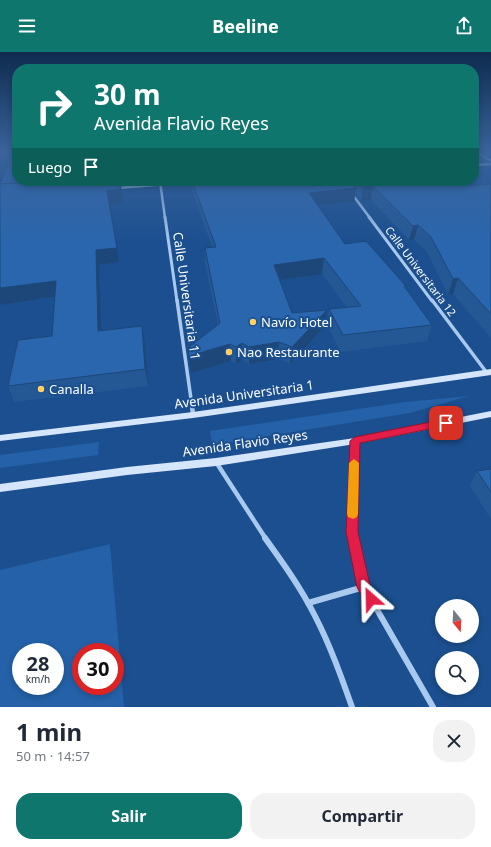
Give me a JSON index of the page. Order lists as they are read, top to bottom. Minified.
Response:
{"streets":{"main road":["Avenida Universitaria 1","Avenida Flavio Reyes"],"street":["Calle Universitaria 12","Calle Universitaria 11"]},"crossings":[["Calle Universitaria 12","Avenida Universitaria 1"],["Calle Universitaria 11","Avenida Universitaria 1"]],"places":["Navío Hotel","Nao Restaurante","Canalla"],"north":"bottom","page":{"header":"Beeline","turn":["30 m","Avenida Flavio Reyes"],"then":"Luego","speed":"28 km/h","limit":"30","heading":["1 min","50 m · 14:57"],"buttons":["Salir","Compartir"]}}
